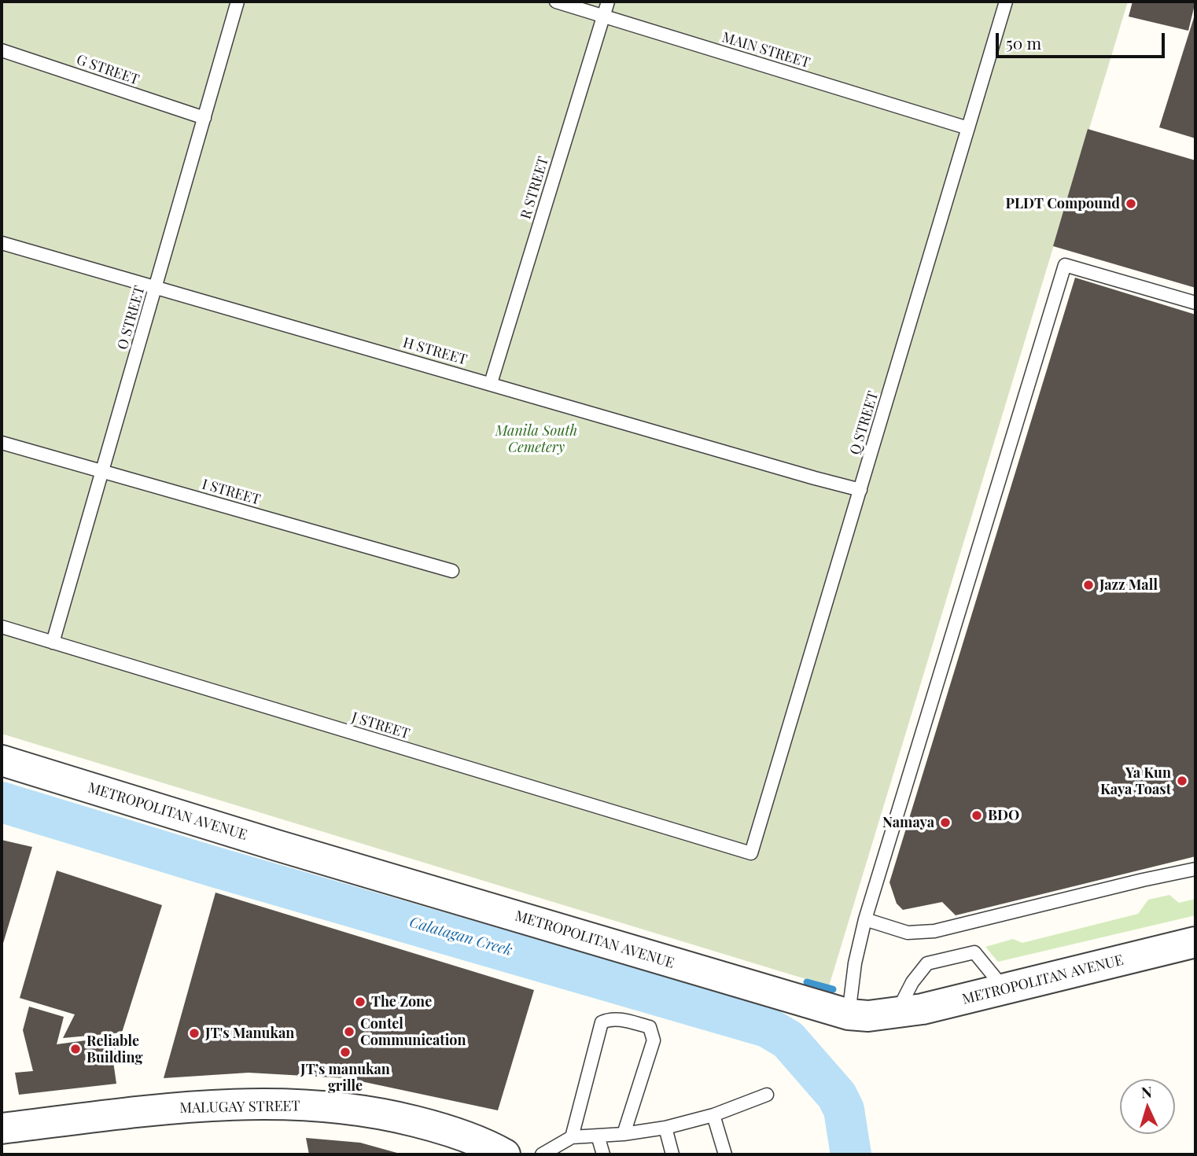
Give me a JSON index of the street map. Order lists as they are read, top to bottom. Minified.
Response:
{"streets":{"street":["METROPOLITAN AVENUE","MALUGAY STREET"],"lane":["MAIN STREET","G STREET","R STREET","O STREET","H STREET","Q STREET","I STREET","J STREET"]},"crossings":[["MAIN STREET","R STREET"],["MAIN STREET","Q STREET"],["G STREET","O STREET"],["R STREET","H STREET"],["O STREET","H STREET"],["O STREET","I STREET"],["O STREET","J STREET"],["H STREET","Q STREET"],["Q STREET","J STREET"]],"water":["Calatagan Creek"],"parks":["Manila South Cemetery"],"places":["PLDT Compound","Jazz Mall","Ya Kun Kaya Toast","BDO","Namaya","The Zone","Contel Communication","JT's Manukan","Reliable Building","JT’s manukan grille"],"scale_bar":"50 m","north":"top"}
